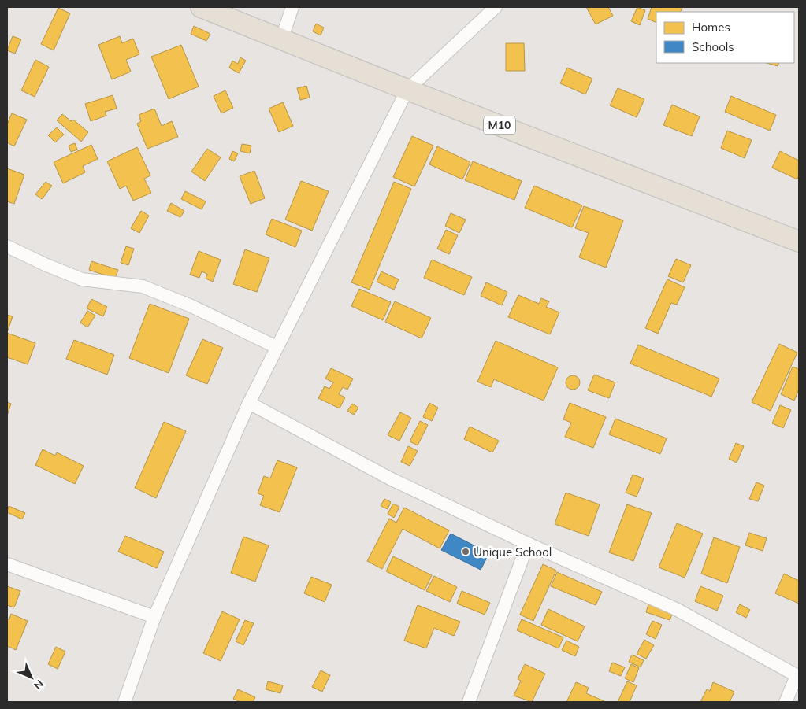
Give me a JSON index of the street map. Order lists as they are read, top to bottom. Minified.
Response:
{"streets":{"main road":["M10"]},"places":["Unique School"],"legend":["Homes","Schools"],"north":"bottom right"}
